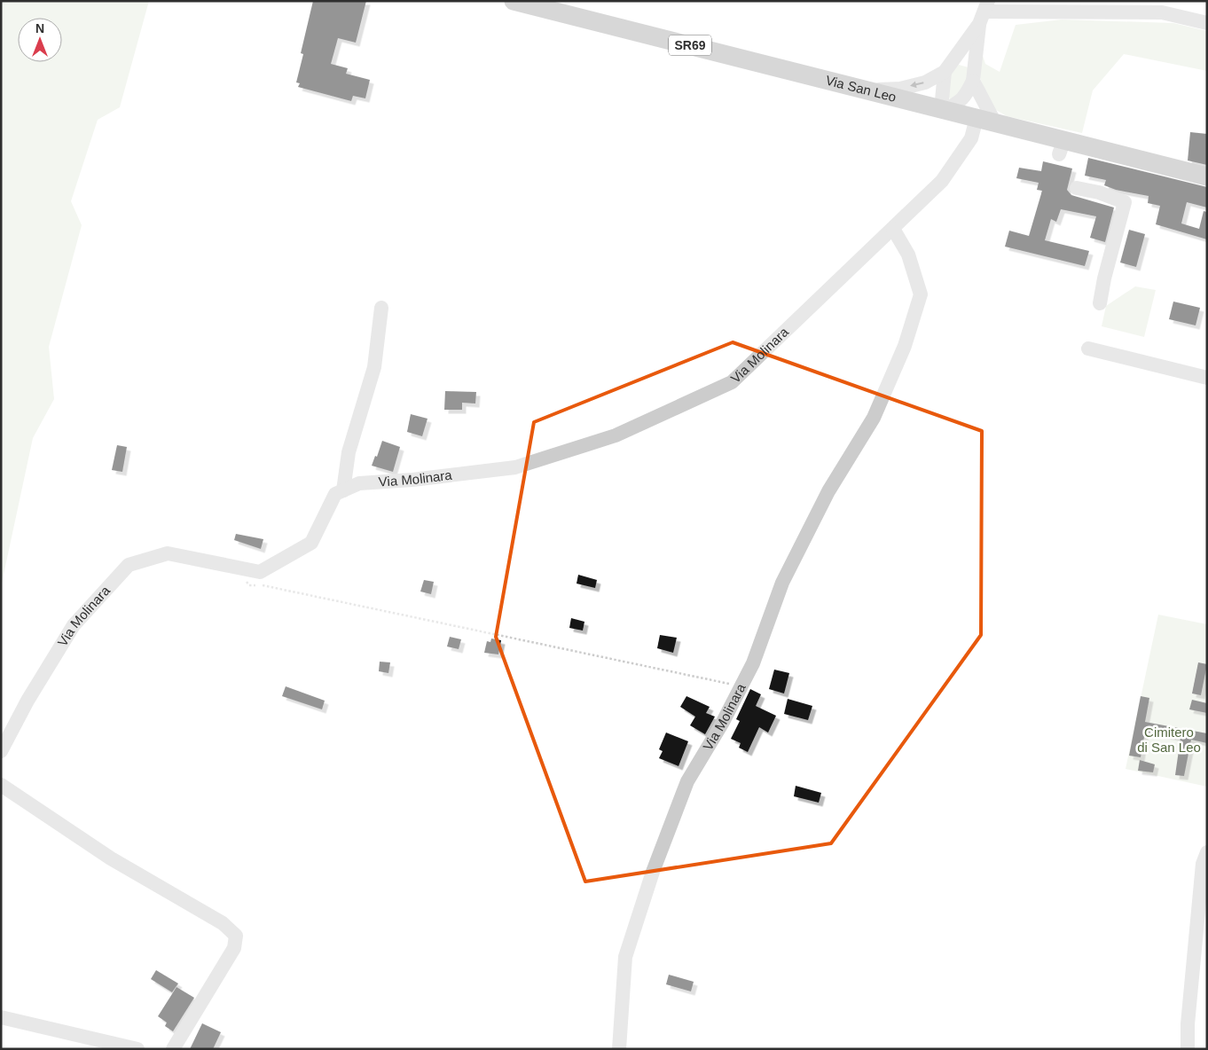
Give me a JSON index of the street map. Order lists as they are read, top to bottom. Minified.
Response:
{"streets":{"main road":["SR69","Via San Leo"],"street":["Via Molinara"]},"crossings":[["Via San Leo","Via Molinara"]],"parks":["Cimitero di San Leo"],"north":"top"}
